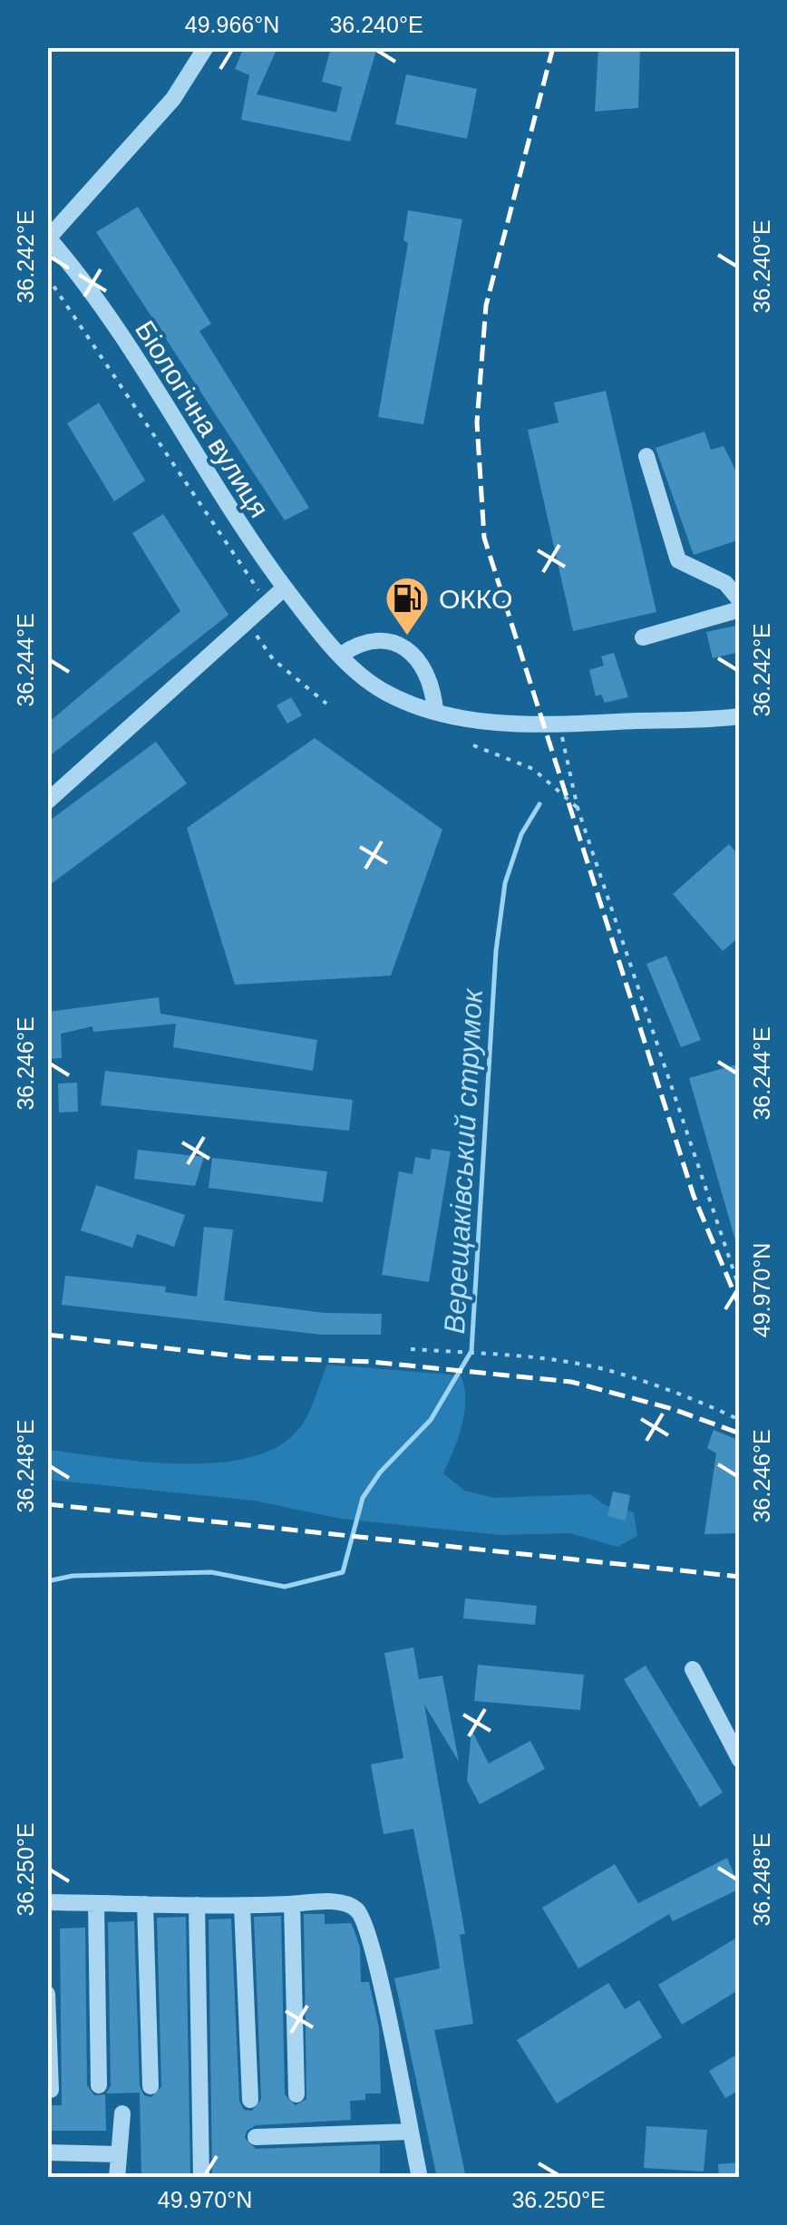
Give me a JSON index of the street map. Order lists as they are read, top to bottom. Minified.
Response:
{"streets":{"street":["Біологічна вулиця"]},"water":["Верещаківський струмок"],"places":{"fuel station":["ОККО"]},"coordinates":["49.966°N","36.240°E","36.242°E","36.244°E","36.246°E","49.970°N","36.248°E","36.250°E"]}
